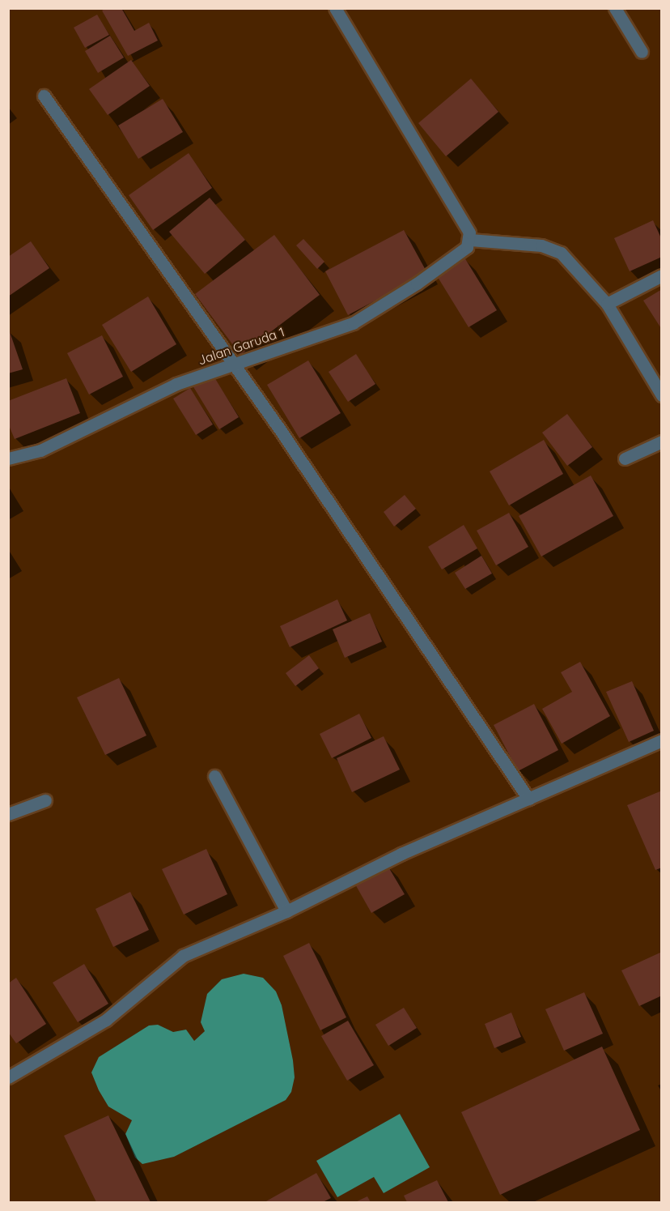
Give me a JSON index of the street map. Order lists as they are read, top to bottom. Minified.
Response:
{"streets":{"street":["Jalan Garuda 1"]}}
